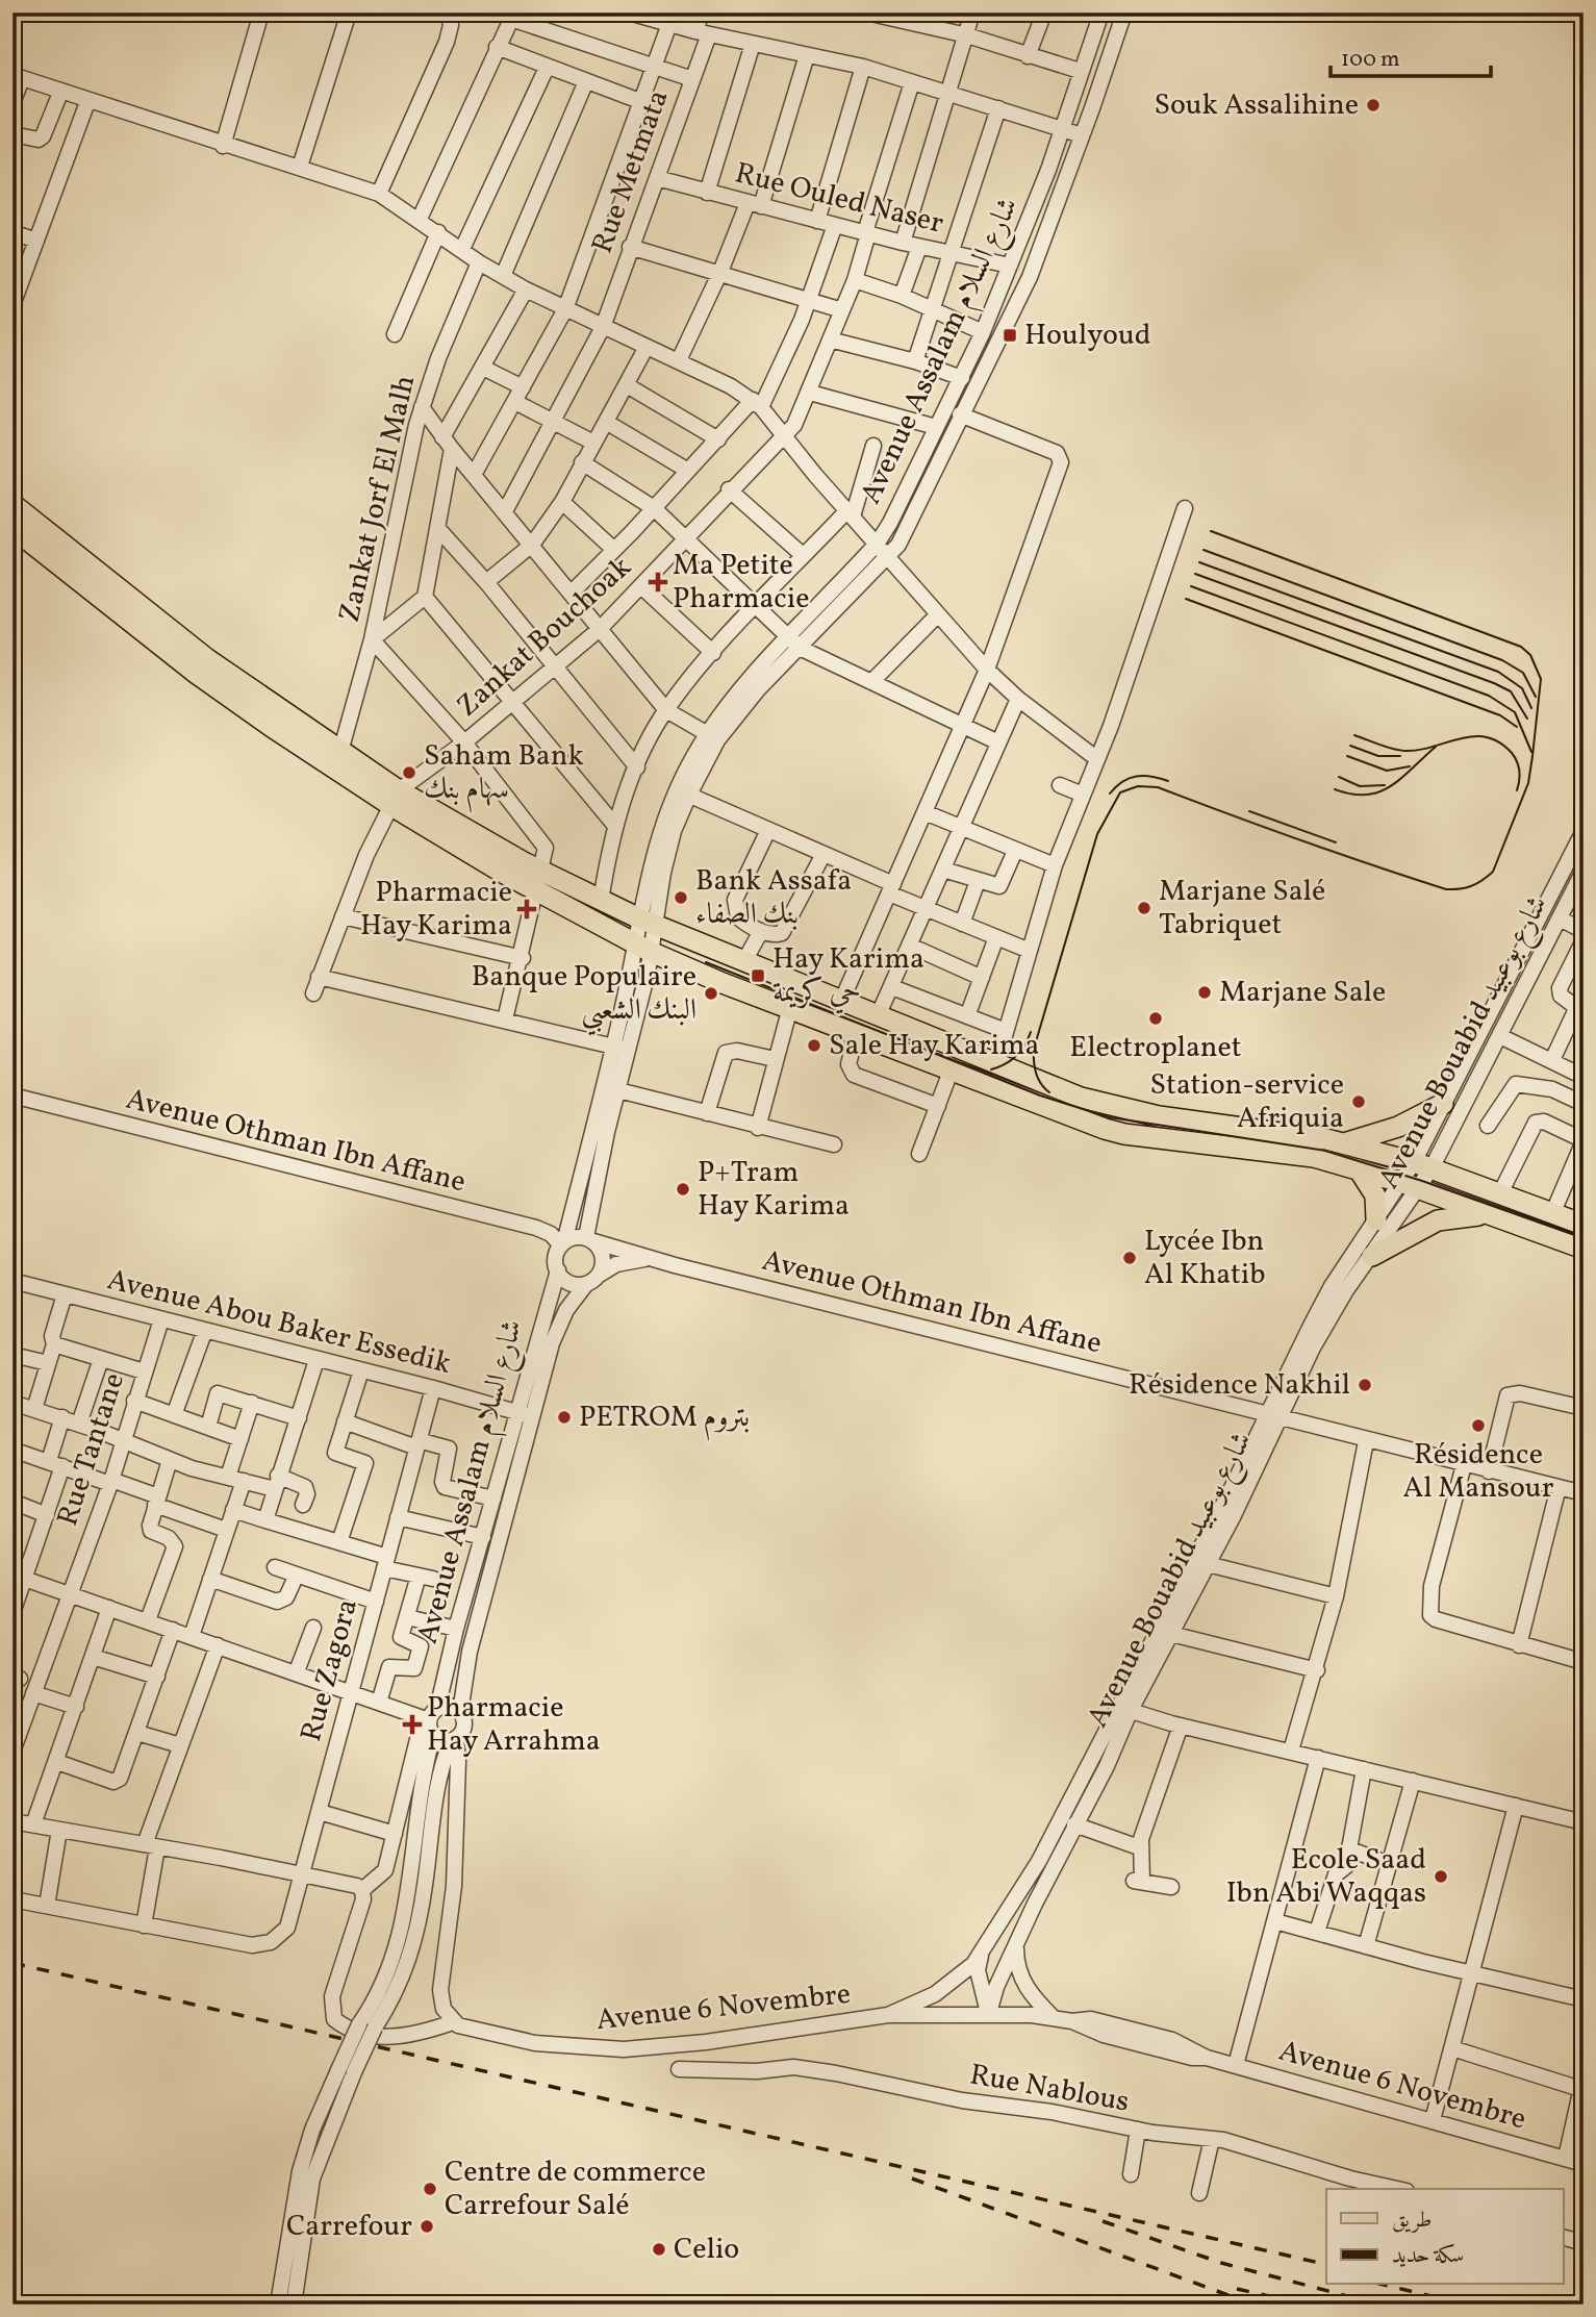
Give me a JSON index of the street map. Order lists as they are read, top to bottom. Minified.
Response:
{"streets":{"street":["Rue Metmata","Rue Ouled Naser","Avenue Assalam شارع السلام","Zankat Jorf El Malh","Zankat Bouchoak","Avenue Bouabid شارع بوعبيد","Avenue Othman Ibn Affane","Avenue Abou Baker Essedik","Rue Tantane","Rue Zagora","Avenue 6 Novembre","Rue Nablous"]},"crossings":[["Rue Metmata","Rue Ouled Naser"],["Rue Ouled Naser","Avenue Assalam شارع السلام"],["Rue Ouled Naser","Zankat Bouchoak"],["Avenue Assalam شارع السلام","Avenue Othman Ibn Affane"],["Avenue Assalam شارع السلام","Avenue Abou Baker Essedik"],["Avenue Bouabid شارع بوعبيد","Avenue Othman Ibn Affane"],["Avenue Bouabid شارع بوعبيد","Avenue 6 Novembre"],["Avenue Abou Baker Essedik","Rue Tantane"],["Avenue Abou Baker Essedik","Rue Zagora"]],"places":{"other":["Souk Assalihine","Saham Bank سهام بنك","Bank Assafa بنك الصفاء","Marjane Salé Tabriquet","Marjane Sale","Banque Populaire البنك الشعبي","Electroplanet","Sale Hay Karima","Station-service Afriquia","P+Tram Hay Karima","Lycée Ibn Al Khatib","Résidence Nakhil","PETROM بتروم","Résidence Al Mansour","Ecole Saad Ibn Abi Waqqas","Centre de commerce Carrefour Salé","Carrefour","Celio"],"transit":["Houlyoud","Hay Karima حي كريمة"],"health":["Ma Petite Pharmacie","Pharmacie Hay Karima","Pharmacie Hay Arrahma"]},"legend":["طريق","سكة حديد"],"scale_bar":"100 m"}
